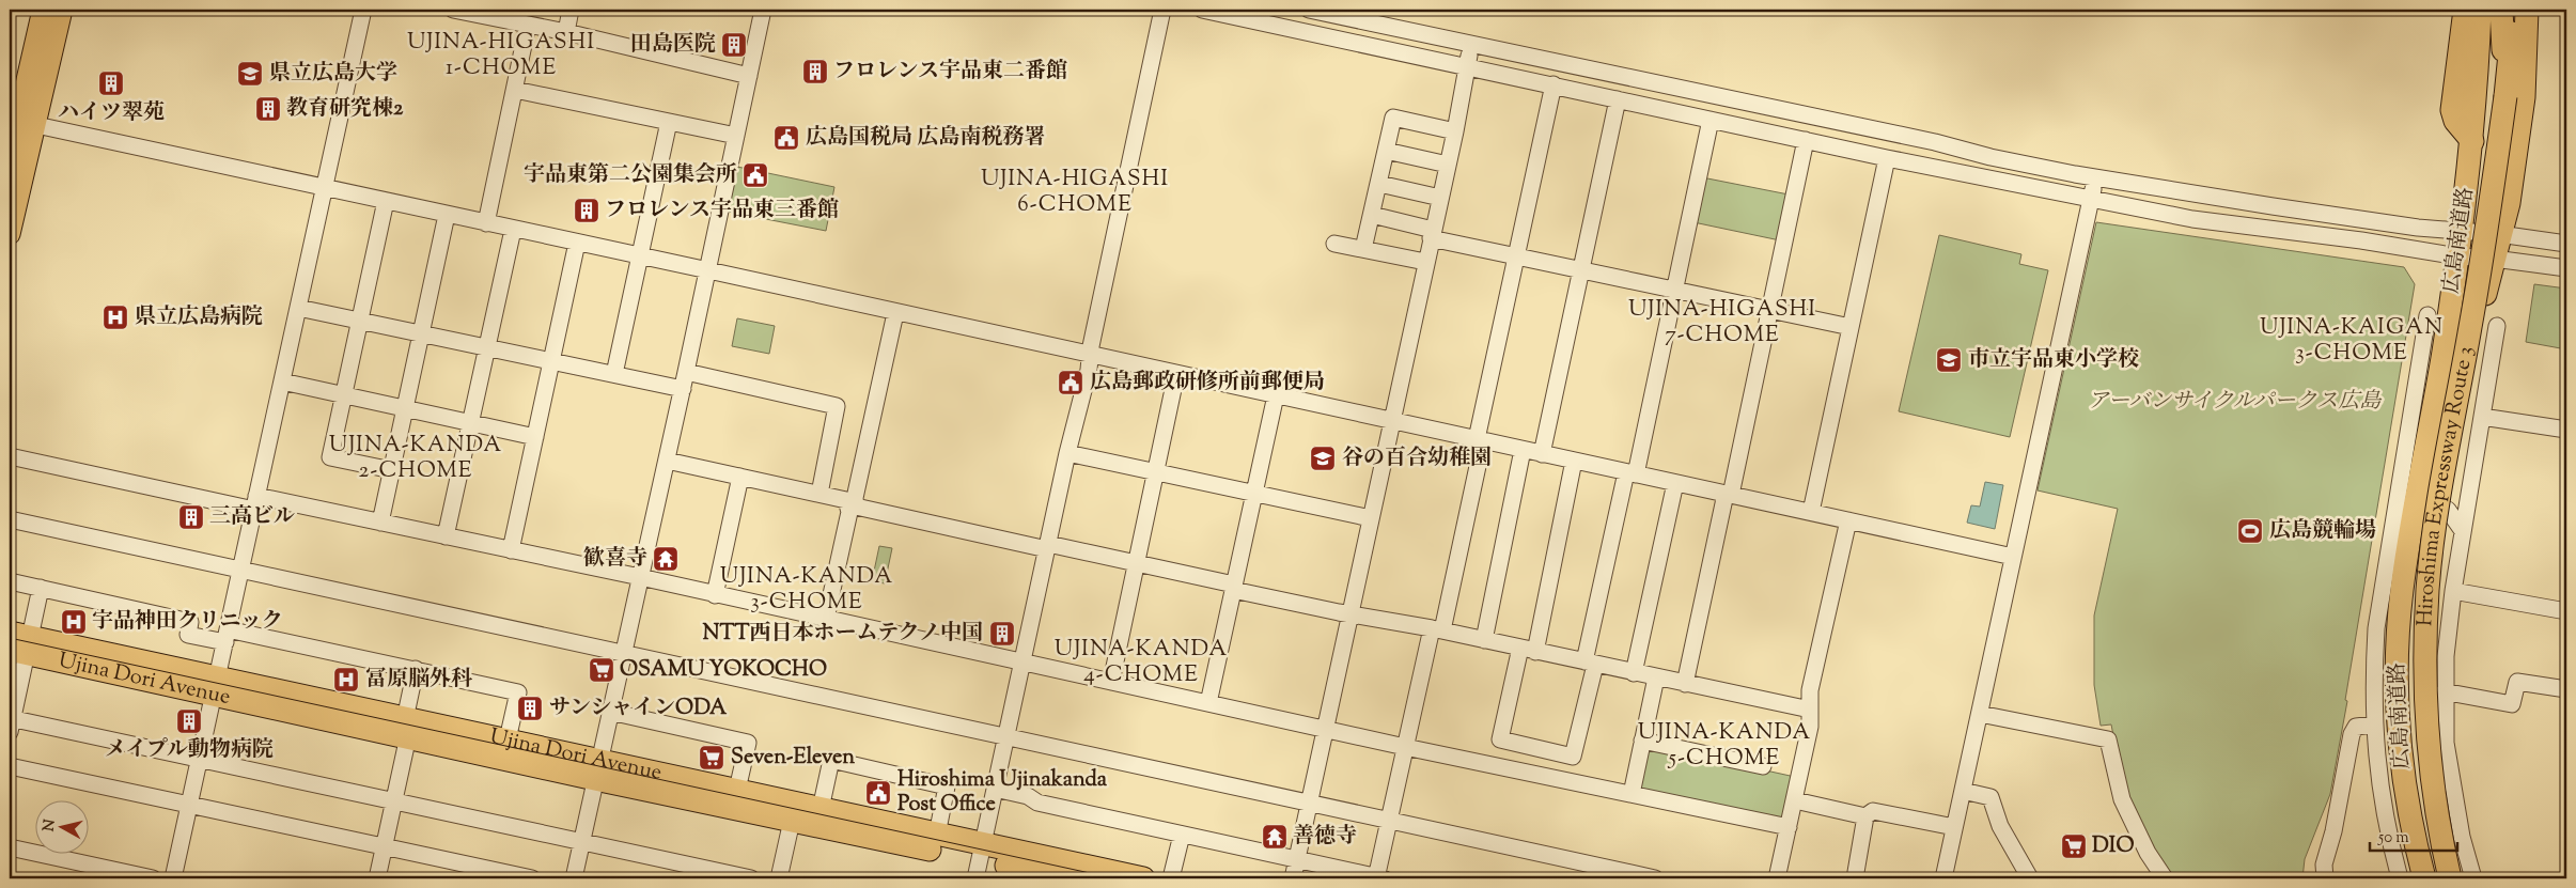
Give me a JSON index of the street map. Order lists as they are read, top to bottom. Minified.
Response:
{"streets":{"highway":["広島南道路","Hiroshima Expressway Route 3","Ujina Dori Avenue"]},"districts":["UJINA-HIGASHI 1-CHOME","UJINA-HIGASHI 6-CHOME","UJINA-HIGASHI 7-CHOME","UJINA-KAIGAN 3-CHOME","UJINA-KANDA 2-CHOME","UJINA-KANDA 3-CHOME","UJINA-KANDA 4-CHOME","UJINA-KANDA 5-CHOME"],"parks":["アーバンサイクルパークス広島"],"places":{"building":["田島医院","フロレンス宇品東二番館","ハイツ翠苑","教育研究棟2","フロレンス宇品東三番館","三高ビル","NTT西日本ホームテクノ中国","サンシャインODA","メイプル動物病院"],"school or university":["県立広島大学","市立宇品東小学校","谷の百合幼稚園"],"public building":["広島国税局 広島南税務署","宇品東第二公園集会所","広島郵政研修所前郵便局","Hiroshima Ujinakanda Post Office"],"hospital":["県立広島病院","宇品神田クリニック","冨原脳外科"],"sports":["広島競輪場"],"temple":["歓喜寺","善徳寺"],"supermarket":["OSAMU YOKOCHO","Seven-Eleven","DIO"]},"scale_bar":"50 m","north":"left"}
